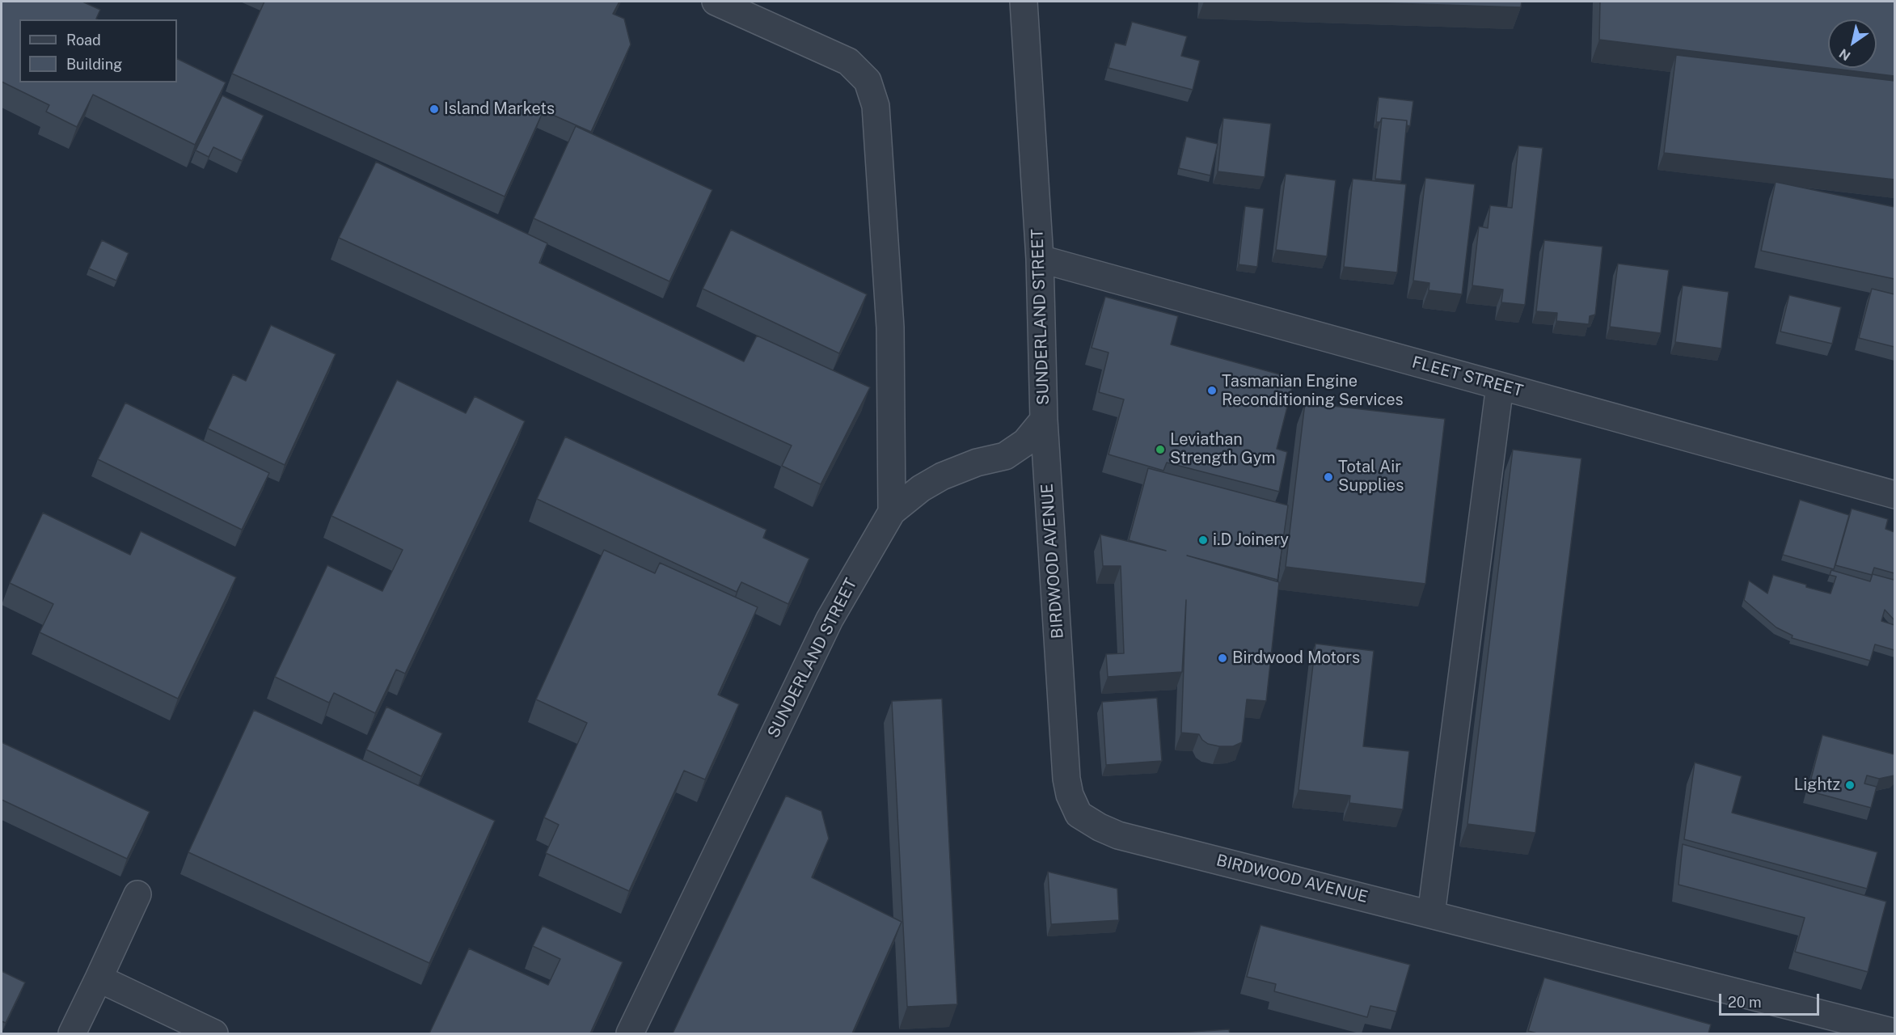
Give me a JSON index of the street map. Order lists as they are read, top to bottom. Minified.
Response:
{"streets":{"street":["SUNDERLAND STREET","FLEET STREET","BIRDWOOD AVENUE"]},"crossings":[["SUNDERLAND STREET","FLEET STREET"],["SUNDERLAND STREET","BIRDWOOD AVENUE"]],"places":["Island Markets","Tasmanian Engine Reconditioning Services","Leviathan Strength Gym","Total Air Supplies","i.D Joinery","Birdwood Motors","Lightz"],"legend":["Road","Building"],"scale_bar":"20 m","north":"bottom left"}
